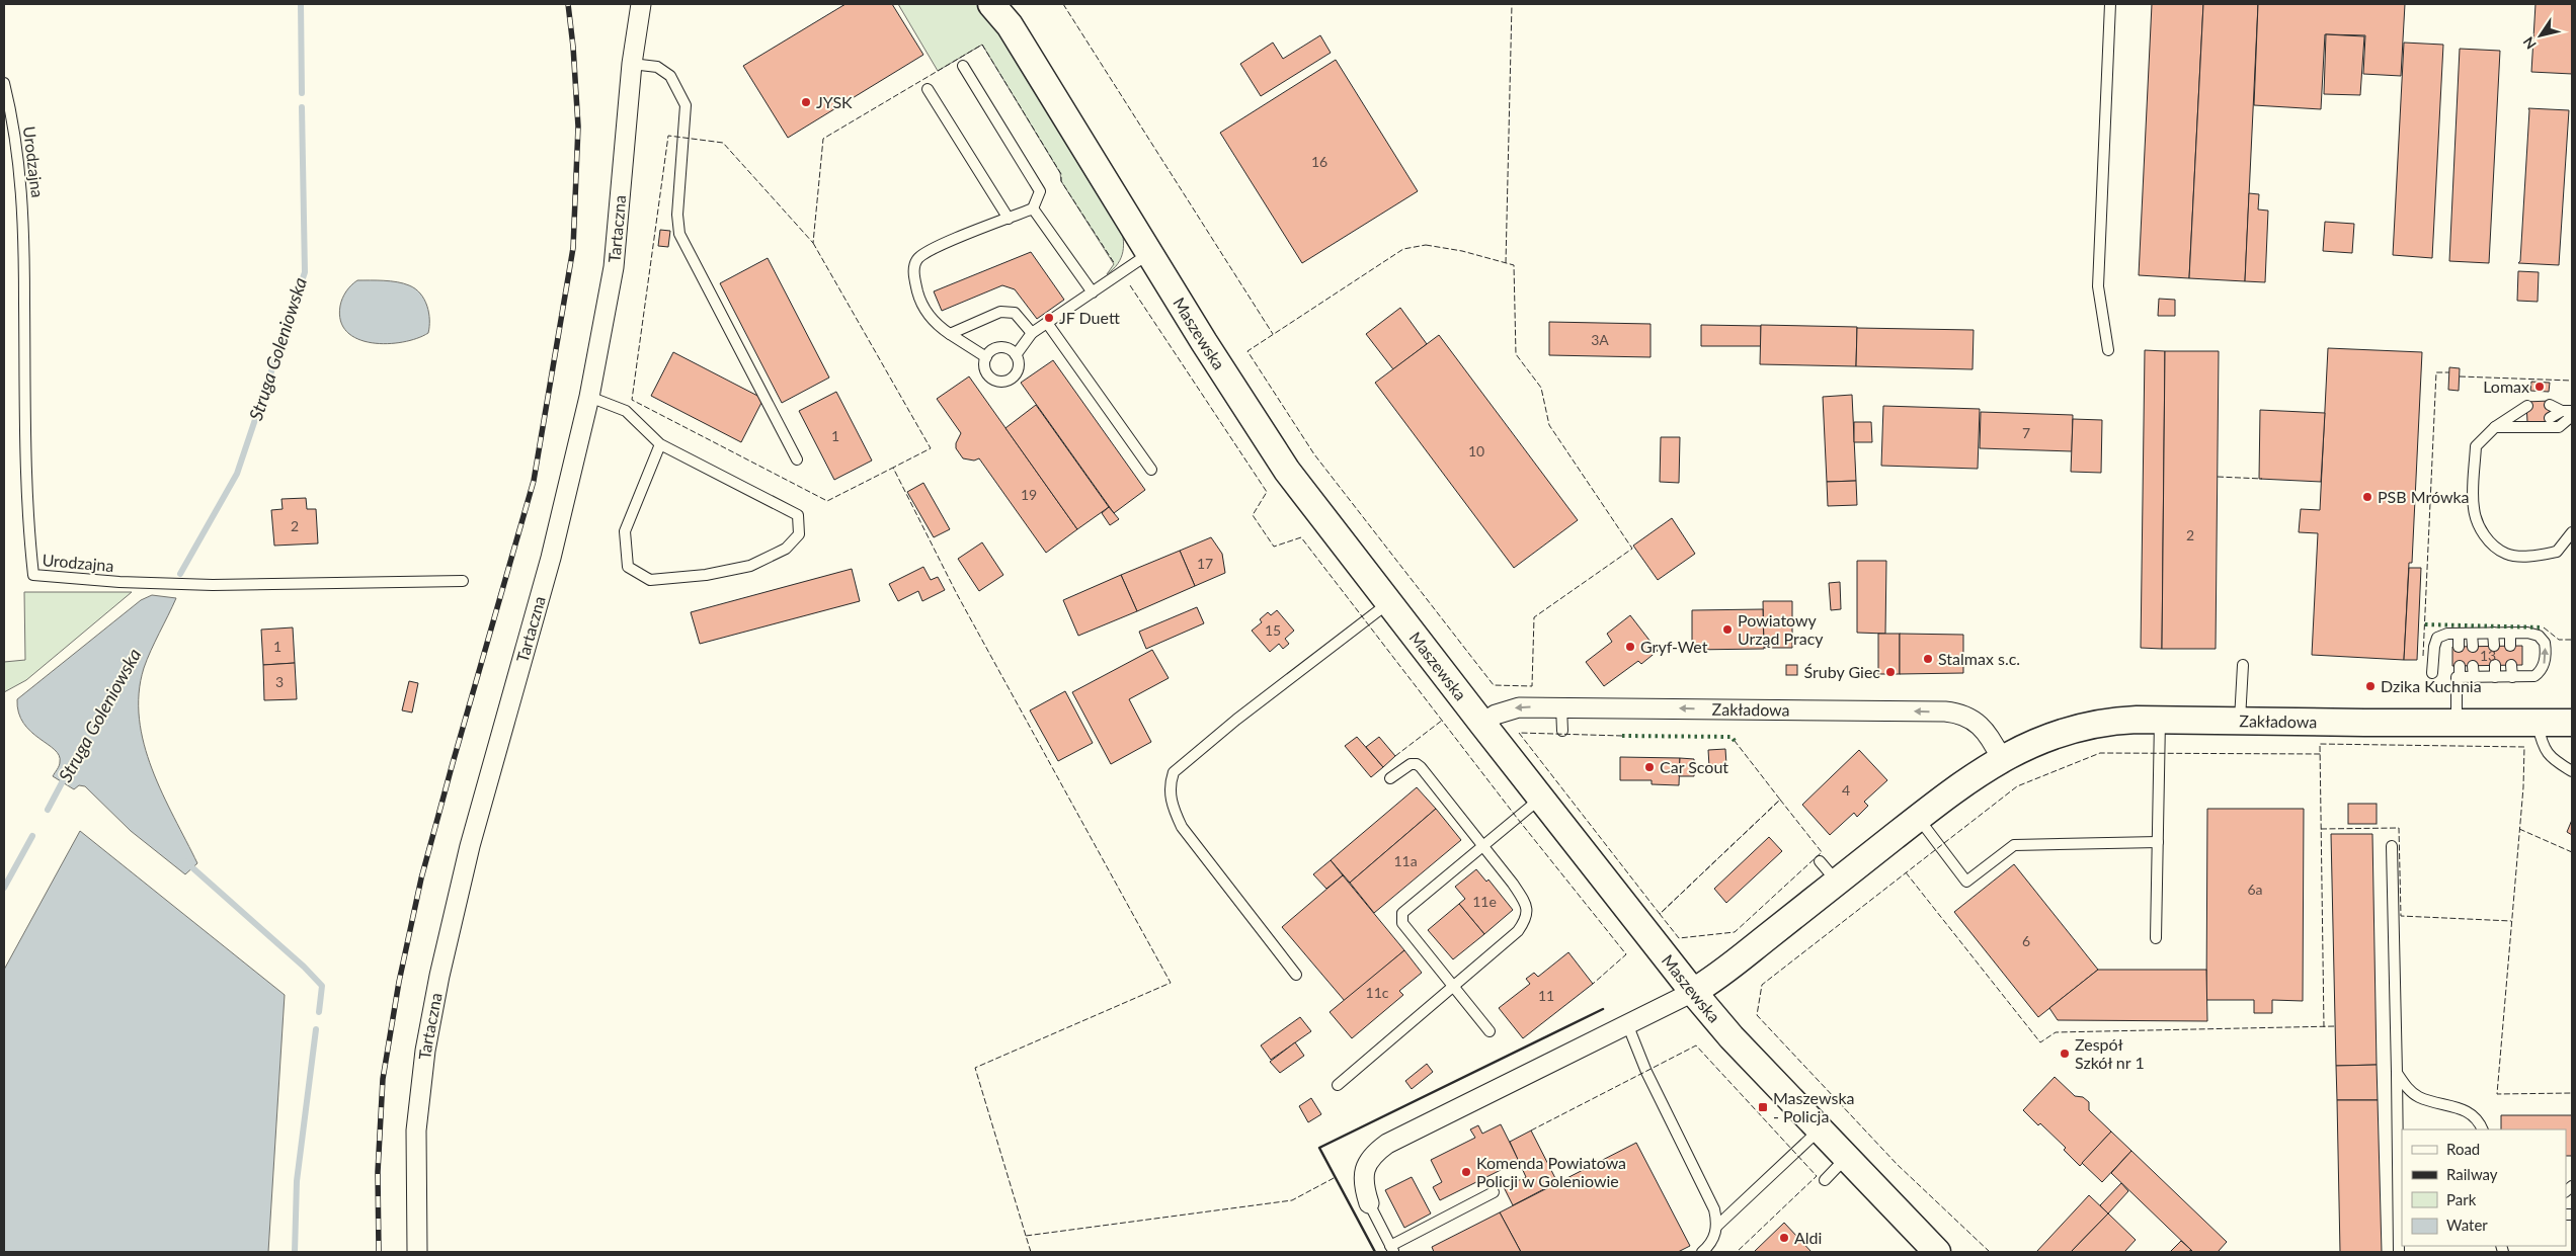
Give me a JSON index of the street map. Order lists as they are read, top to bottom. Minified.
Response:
{"streets":{"street":["Tartaczna","Maszewska","Zakładowa"],"lane":["Urodzajna"]},"crossings":[["Maszewska","Zakładowa"]],"water":["Struga Goleniowska"],"places":{"other":["JYSK","JF Duett","Lomax","PSB Mrówka","Powiatowy Urząd Pracy","Gryf-Wet","Stalmax s.c.","Śruby Giec","Dzika Kuchnia","Car Scout","Zespół Szkół nr 1","Komenda Powiatowa Policji w Goleniowie","Aldi"],"transit":["Maszewska - Policja"]},"house_numbers":["16","3A","7","1","10","19","2","2","17","15","1","13","3","4","11a","6a","11e","6","11c","11"],"legend":["Road","Railway","Park","Water"],"north":"bottom left"}
